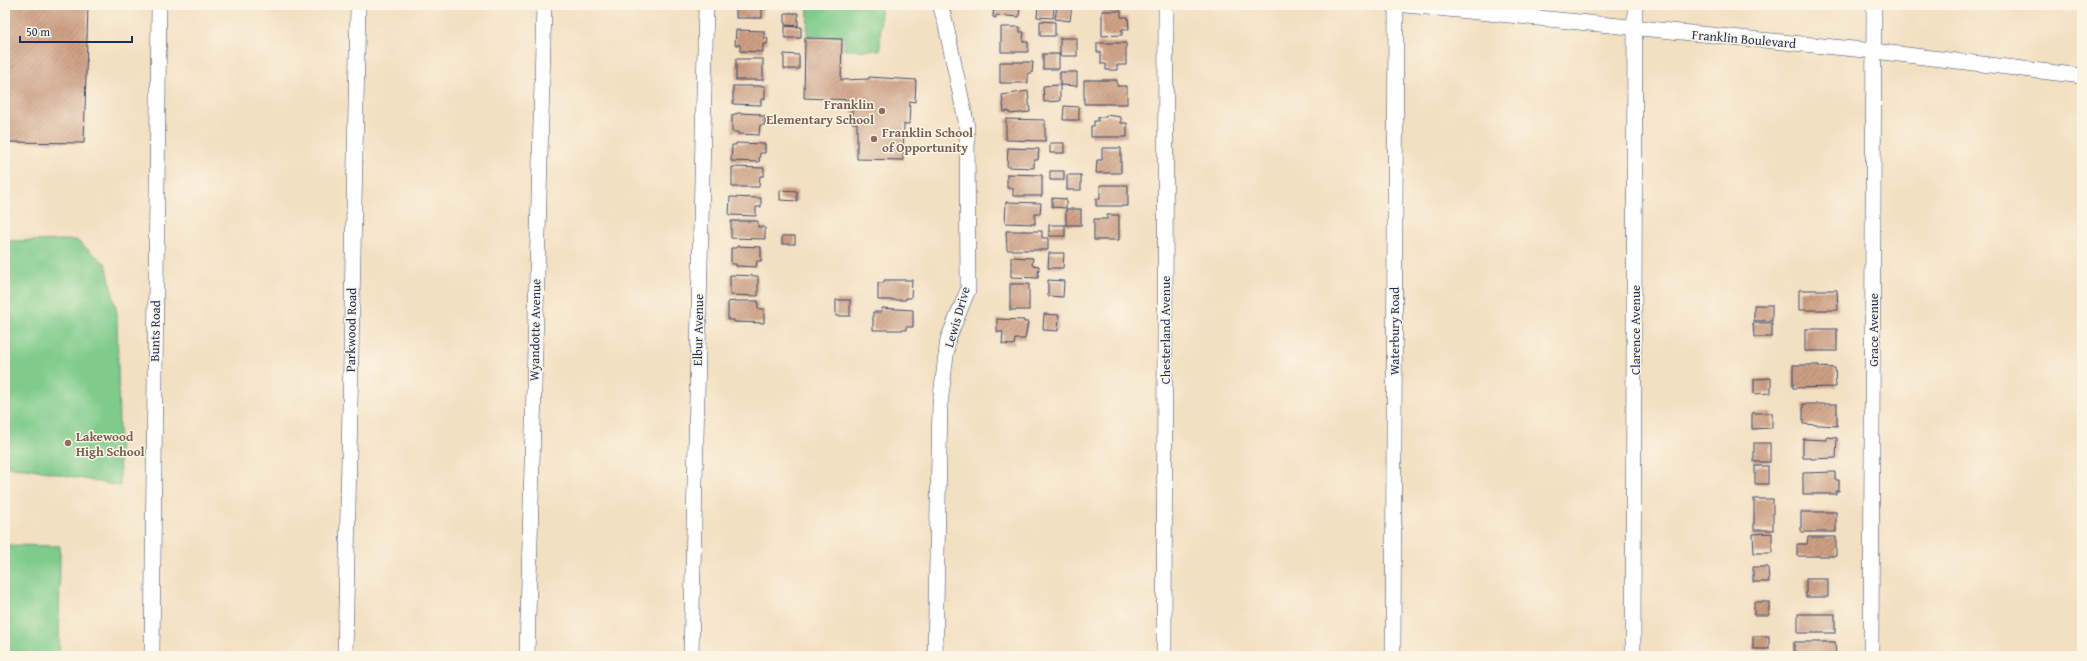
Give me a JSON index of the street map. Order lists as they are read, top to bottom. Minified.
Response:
{"streets":{"street":["Franklin Boulevard","Lewis Drive","Parkwood Road","Wyandotte Avenue","Elbur Avenue","Chesterland Avenue","Clarence Avenue","Grace Avenue","Bunts Road","Waterbury Road"]},"crossings":[["Franklin Boulevard","Clarence Avenue"],["Franklin Boulevard","Grace Avenue"]],"places":["Franklin Elementary School","Franklin School of Opportunity","Lakewood High School"],"scale_bar":"50 m"}
